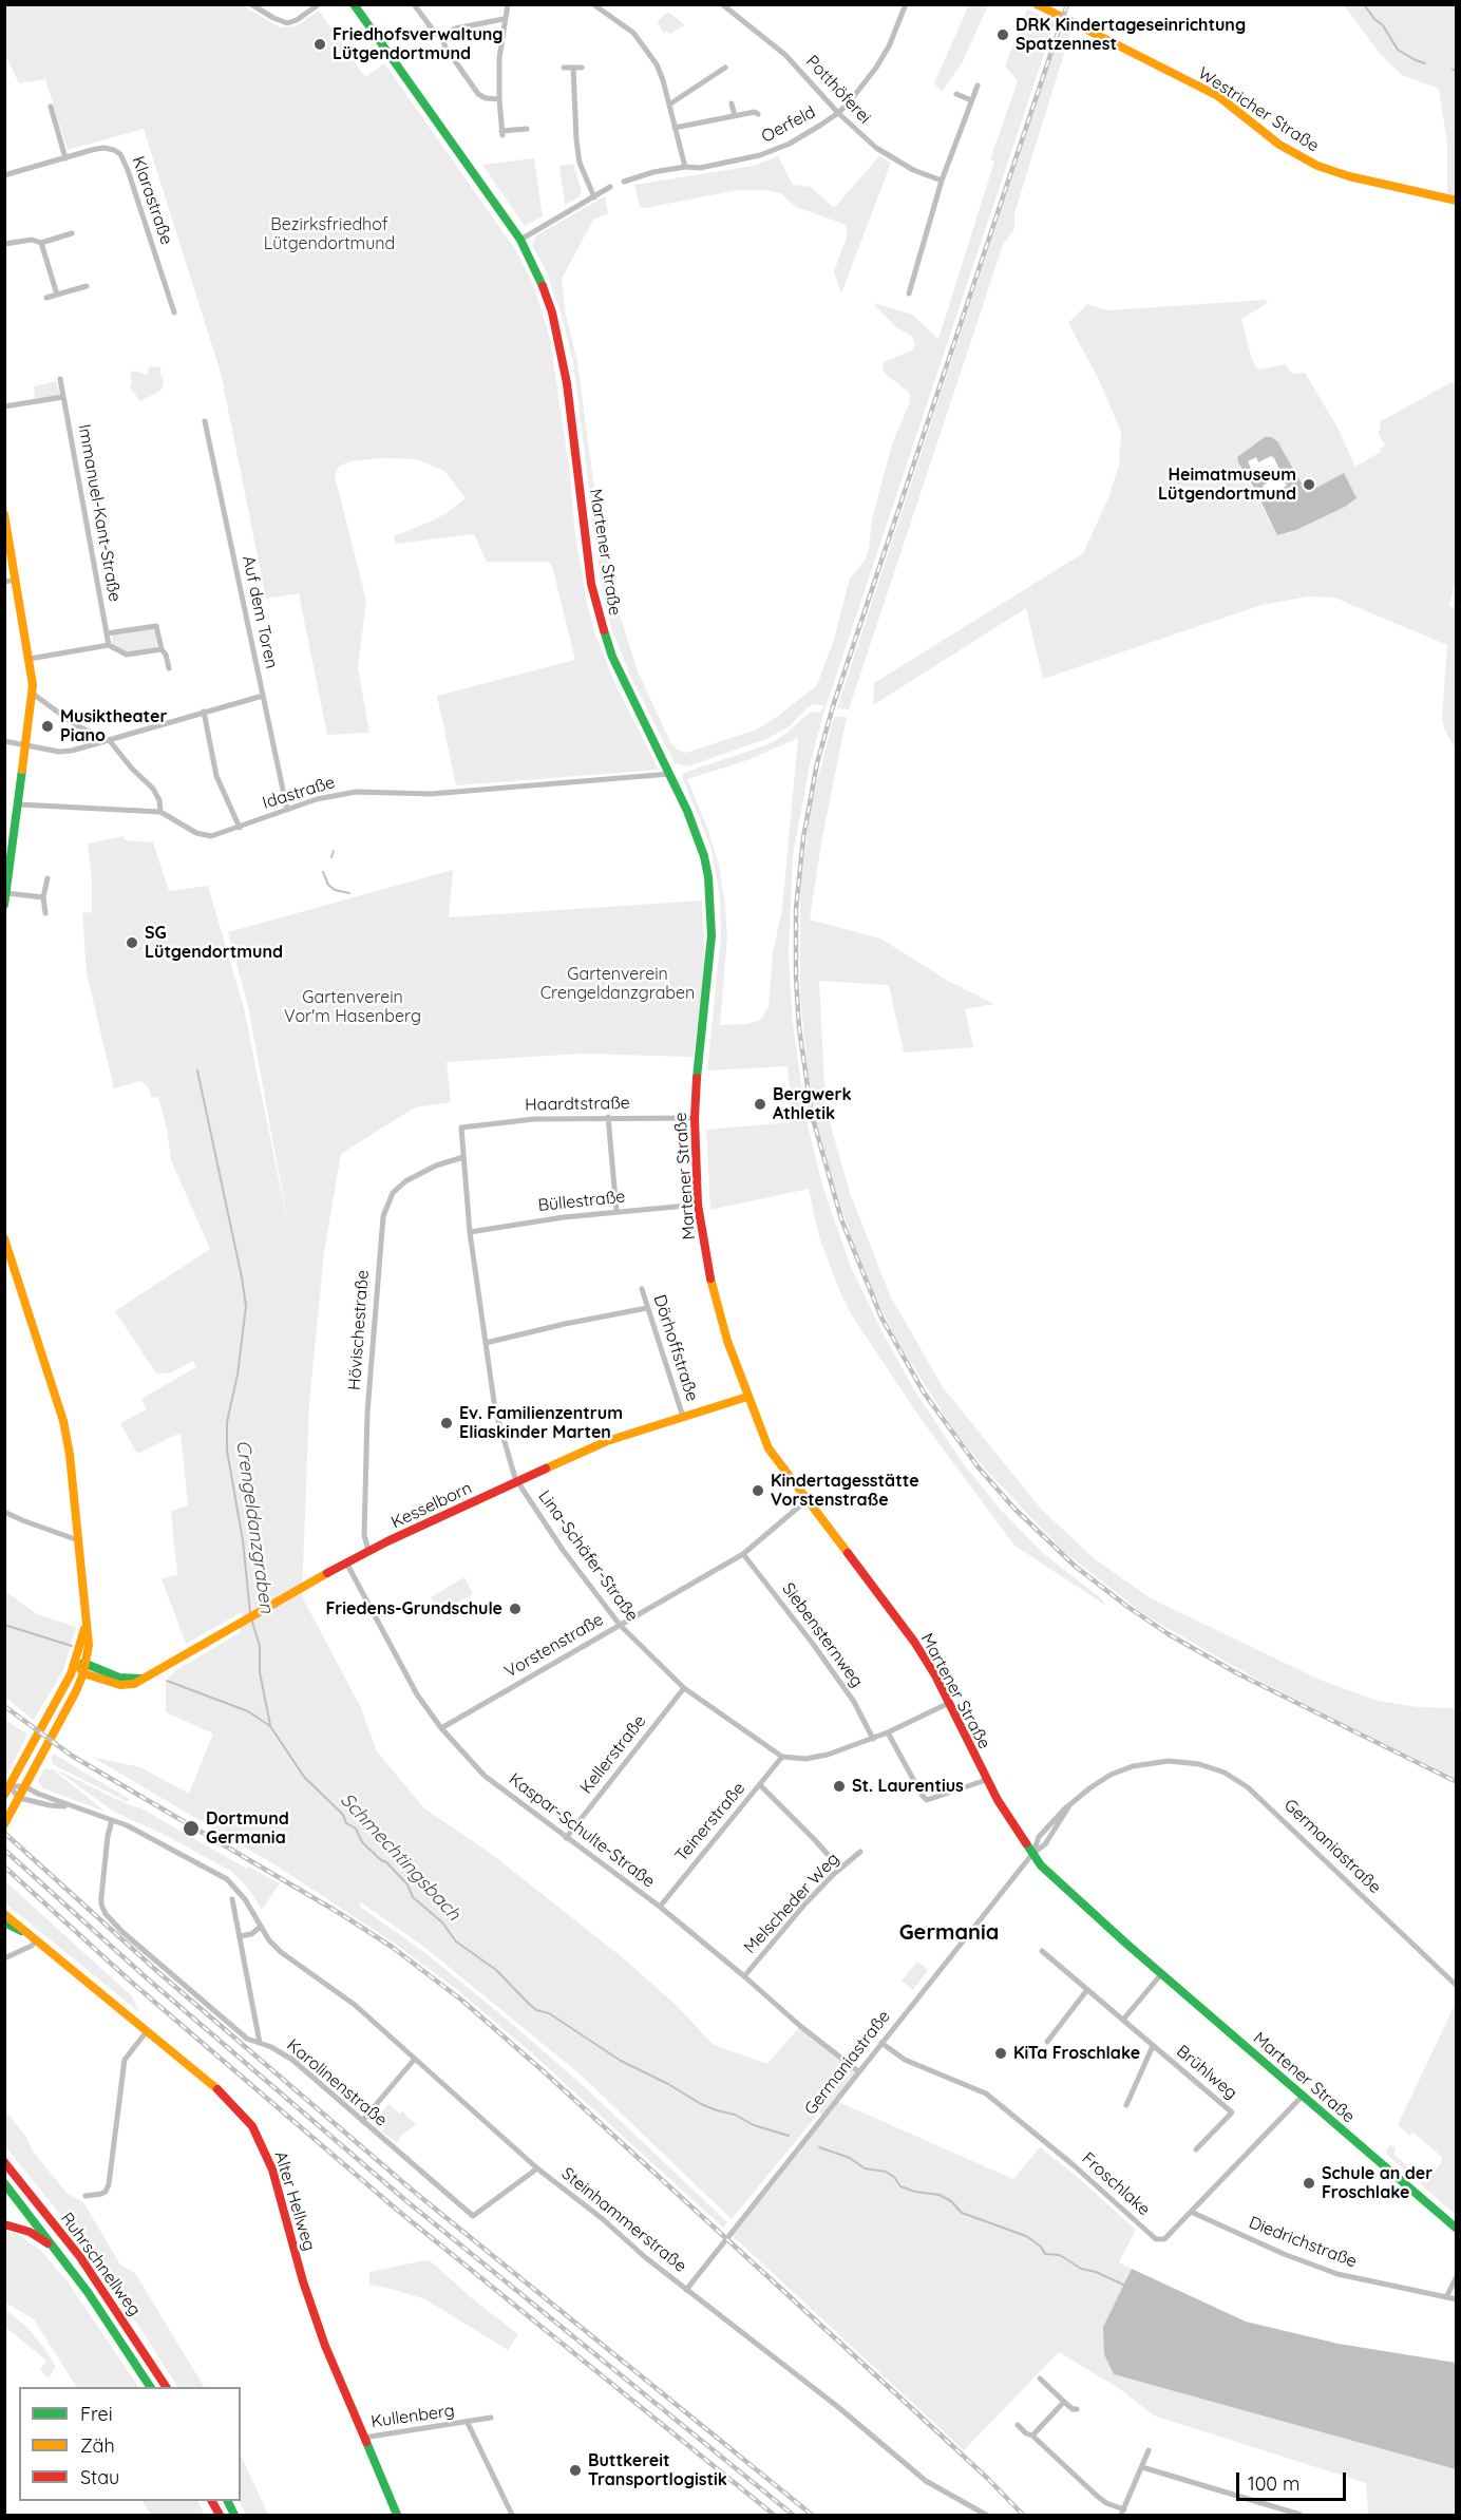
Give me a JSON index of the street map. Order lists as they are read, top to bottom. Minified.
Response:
{"streets":{"main road":["Westricher Straße","Martener Straße","Kesselborn","Alter Hellweg","Ruhrschnellweg"],"street":["Potthöferei","Oerfeld","Klarastraße","Immanuel-Kant-Straße","Auf dem Toren","Idastraße","Haardtstraße","Büllestraße","Hövischestraße","Dörhoffstraße","Lina-Schäfer-Straße","Siebensternweg","Vorstenstraße","Kellerstraße","Teinerstraße","Kaspar-Schulte-Straße","Germaniastraße","Melscheder Weg","Brühlweg","Karolinenstraße","Froschlake","Steinhammerstraße","Diedrichstraße","Kullenberg"]},"crossings":[["Potthöferei","Oerfeld"],["Martener Straße","Idastraße"],["Martener Straße","Haardtstraße"],["Martener Straße","Büllestraße"],["Martener Straße","Kesselborn"],["Martener Straße","Vorstenstraße"],["Martener Straße","Germaniastraße"],["Martener Straße","Froschlake"],["Auf dem Toren","Idastraße"],["Haardtstraße","Lina-Schäfer-Straße"],["Büllestraße","Lina-Schäfer-Straße"],["Hövischestraße","Kesselborn"],["Hövischestraße","Lina-Schäfer-Straße"],["Dörhoffstraße","Kesselborn"],["Kesselborn","Lina-Schäfer-Straße"],["Kesselborn","Kaspar-Schulte-Straße"],["Lina-Schäfer-Straße","Vorstenstraße"],["Lina-Schäfer-Straße","Kellerstraße"],["Lina-Schäfer-Straße","Teinerstraße"],["Siebensternweg","Vorstenstraße"],["Vorstenstraße","Kaspar-Schulte-Straße"],["Kellerstraße","Kaspar-Schulte-Straße"],["Teinerstraße","Kaspar-Schulte-Straße"],["Kaspar-Schulte-Straße","Germaniastraße"],["Kaspar-Schulte-Straße","Melscheder Weg"],["Germaniastraße","Froschlake"],["Germaniastraße","Steinhammerstraße"],["Karolinenstraße","Steinhammerstraße"],["Froschlake","Diedrichstraße"],["Alter Hellweg","Kullenberg"]],"districts":["Germania"],"water":["Crengeldanzgraben","Schmechtingsbach"],"parks":["Bezirksfriedhof Lütgendortmund","Gartenverein Crengeldanzgraben","Gartenverein Vor'm Hasenberg"],"places":["DRK Kindertageseinrichtung Spatzennest","Friedhofsverwaltung Lütgendortmund","Heimatmuseum Lütgendortmund","Musiktheater Piano","SG Lütgendortmund","Bergwerk Athletik","Ev. Familienzentrum Eliaskinder Marten","Kindertagesstätte Vorstenstraße","Friedens-Grundschule","St. Laurentius","Dortmund Germania","KiTa Froschlake","Schule an der Froschlake","Buttkereit Transportlogistik"],"legend":["Frei","Zäh","Stau"],"scale_bar":"100 m"}
